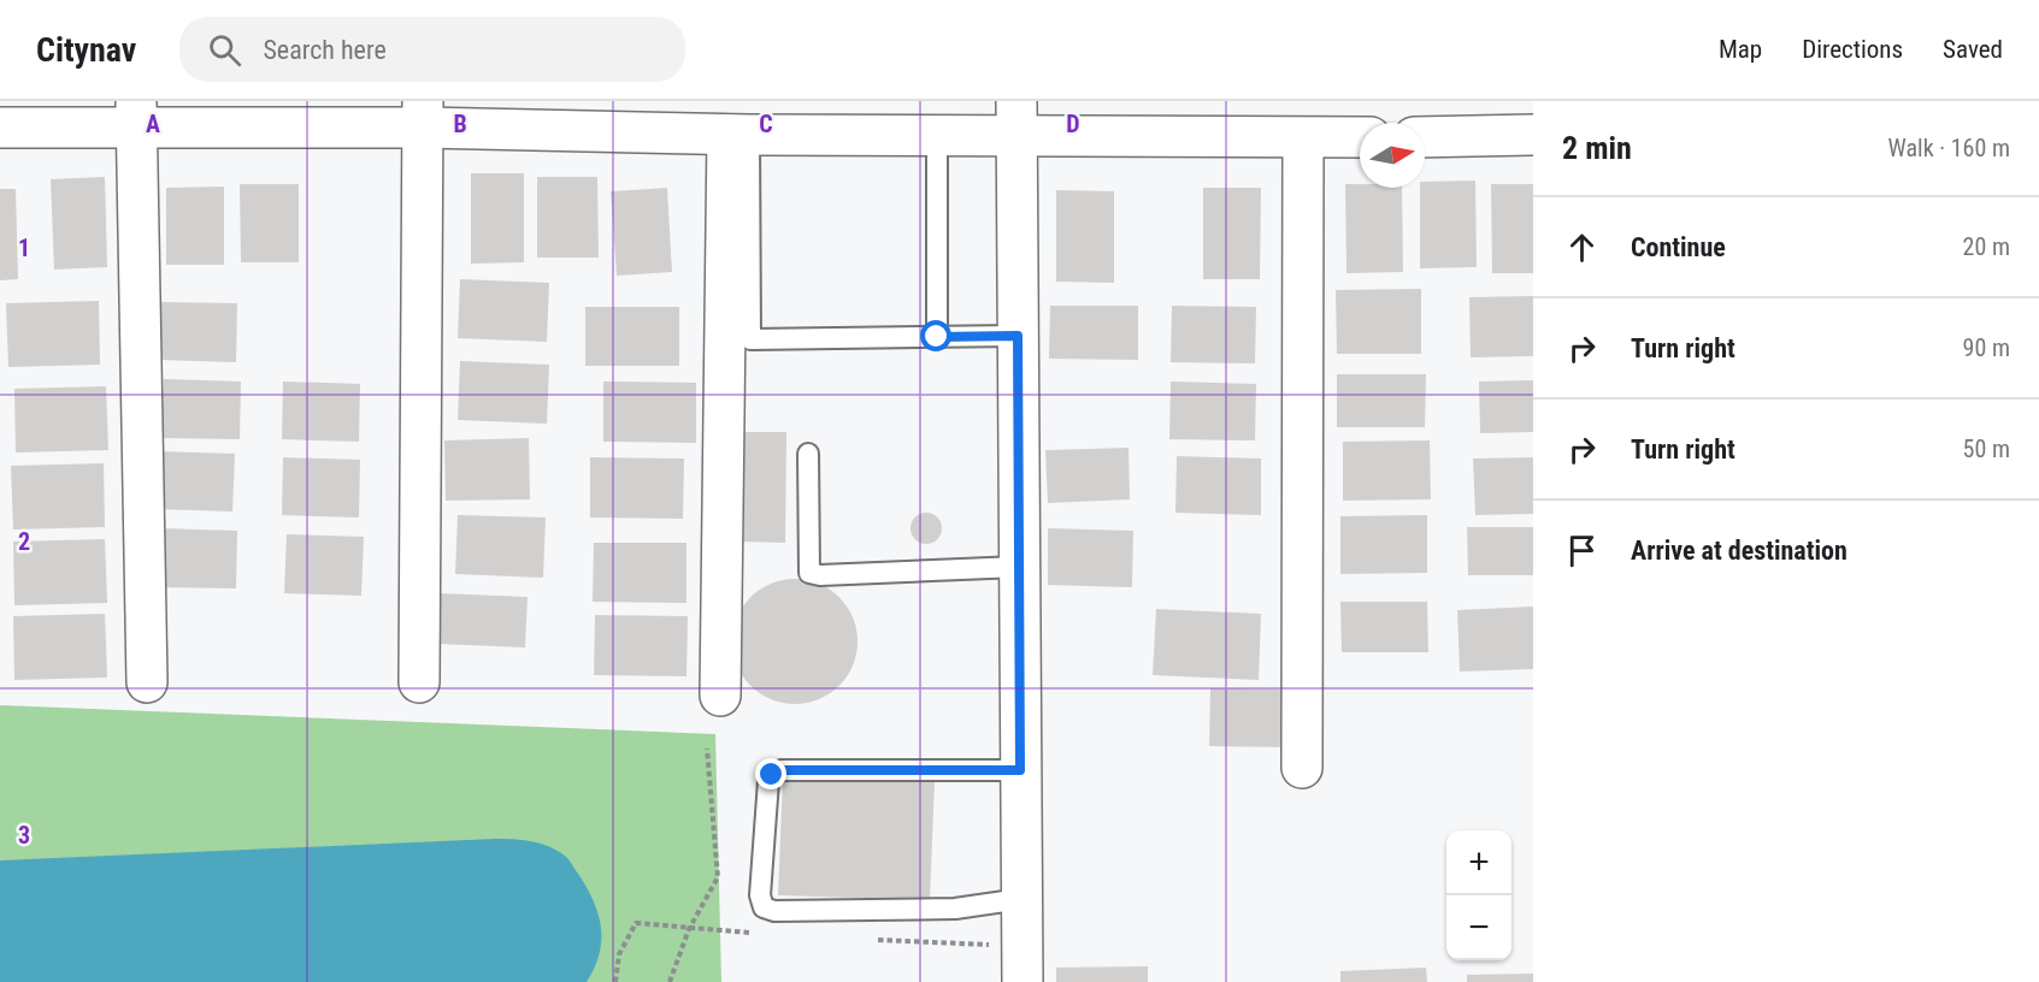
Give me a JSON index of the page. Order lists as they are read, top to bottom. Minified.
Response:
{"north":"right","page":{"header":"Citynav","search":"Search here","nav":["Map","Directions","Saved"],"heading":["2 min","Walk · 160 m"],"list":[["Continue","20 m"],["Turn right","90 m"],["Turn right","50 m"],"Arrive at destination"],"map_buttons":["+","−"]},"grid":{"columns":["A","B","C","D"],"rows":["1","2","3"]}}
